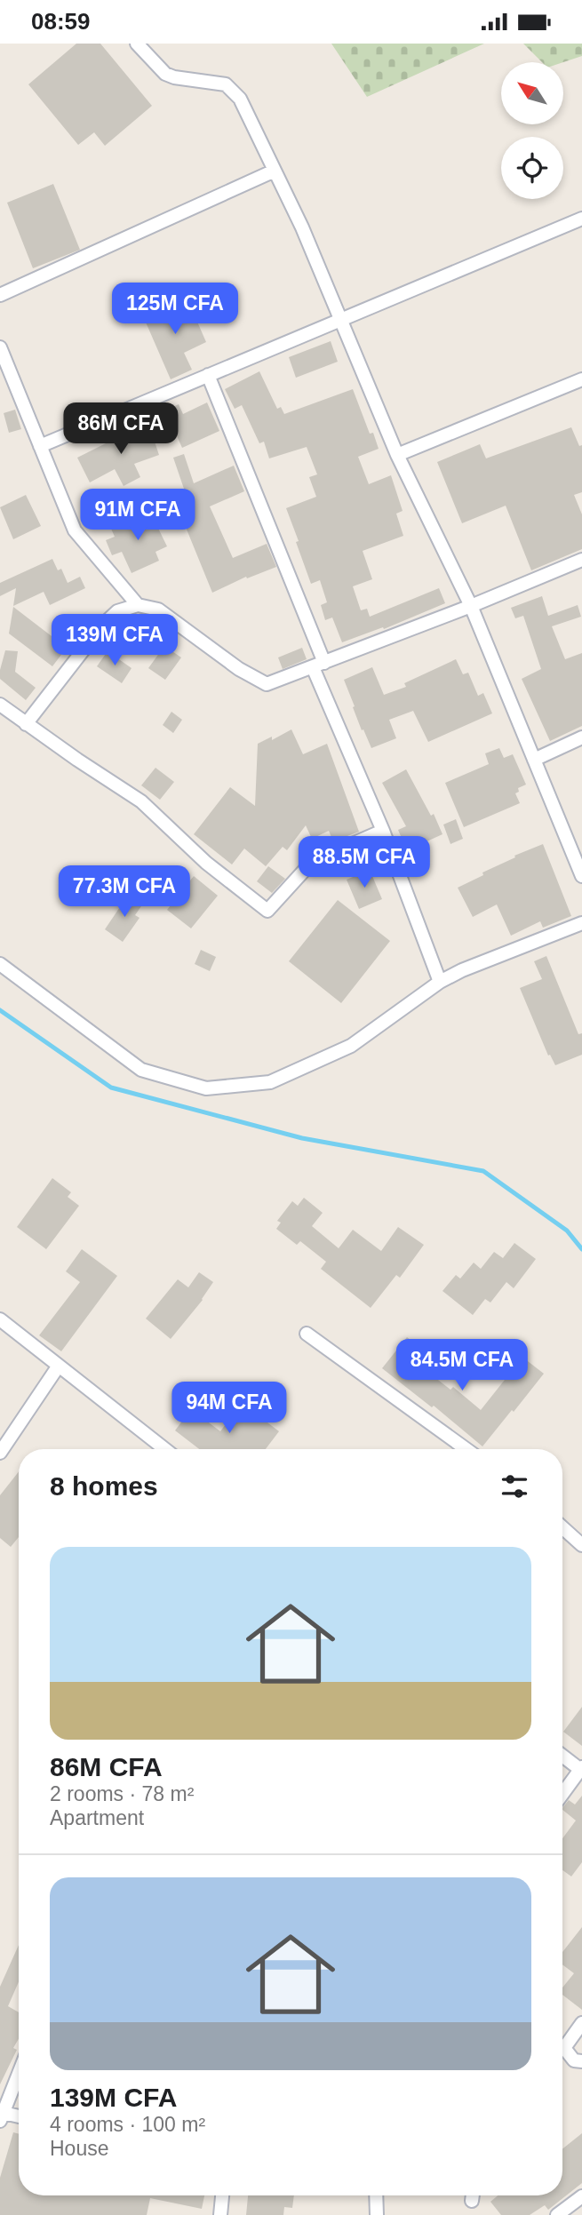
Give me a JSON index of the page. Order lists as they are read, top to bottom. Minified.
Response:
{"north":"top left","page":{"status":"08:59","price":["125M CFA","86M CFA","91M CFA","139M CFA","88.5M CFA","77.3M CFA","84.5M CFA","94M CFA"],"heading":"8 homes","list":[{"name":"86M CFA","note":"2 rooms · 78 m² · Apartment"},{"name":"139M CFA","note":"4 rooms · 100 m² · House"}]}}
